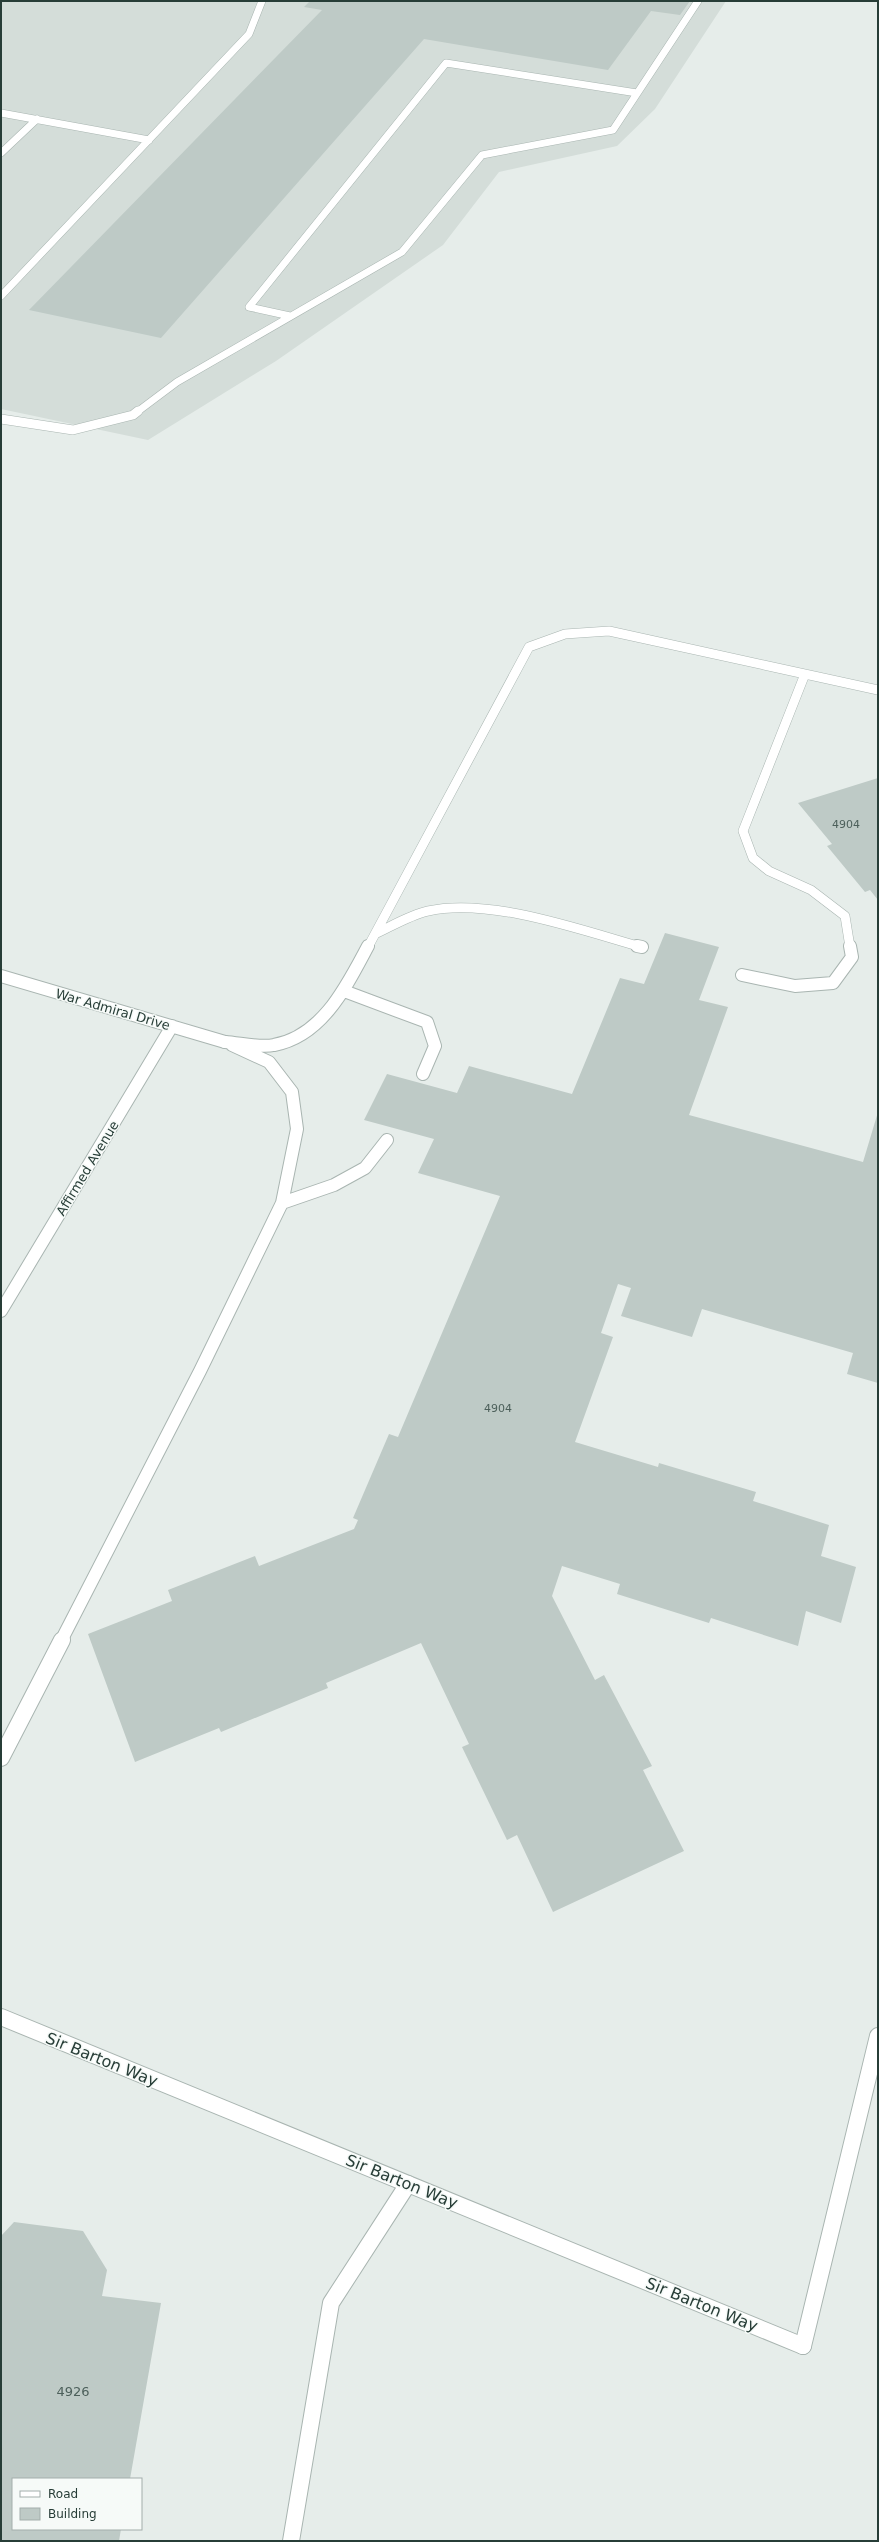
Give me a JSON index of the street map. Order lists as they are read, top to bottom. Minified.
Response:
{"streets":{"street":["War Admiral Drive","Affirmed Avenue","Sir Barton Way"]},"crossings":[["War Admiral Drive","Affirmed Avenue"]],"house_numbers":["4904","4904","4926"],"legend":["Road","Building"]}
